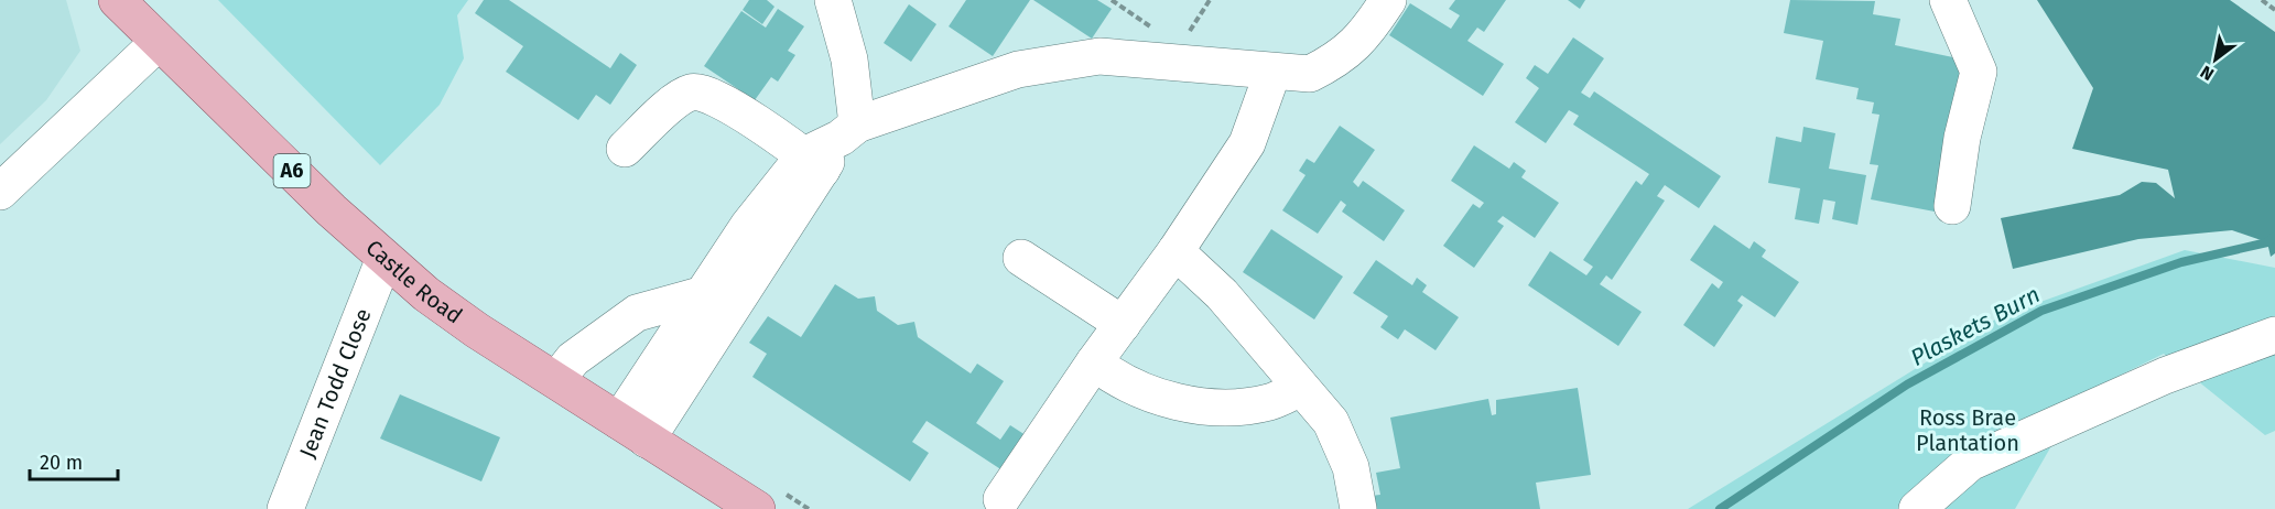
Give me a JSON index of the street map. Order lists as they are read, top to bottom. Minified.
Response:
{"streets":{"main road":["A6","Castle Road"],"street":["Jean Todd Close"]},"crossings":[["Castle Road","Jean Todd Close"]],"water":["Plaskets Burn"],"parks":["Ross Brae Plantation"],"scale_bar":"20 m","north":"bottom left"}
